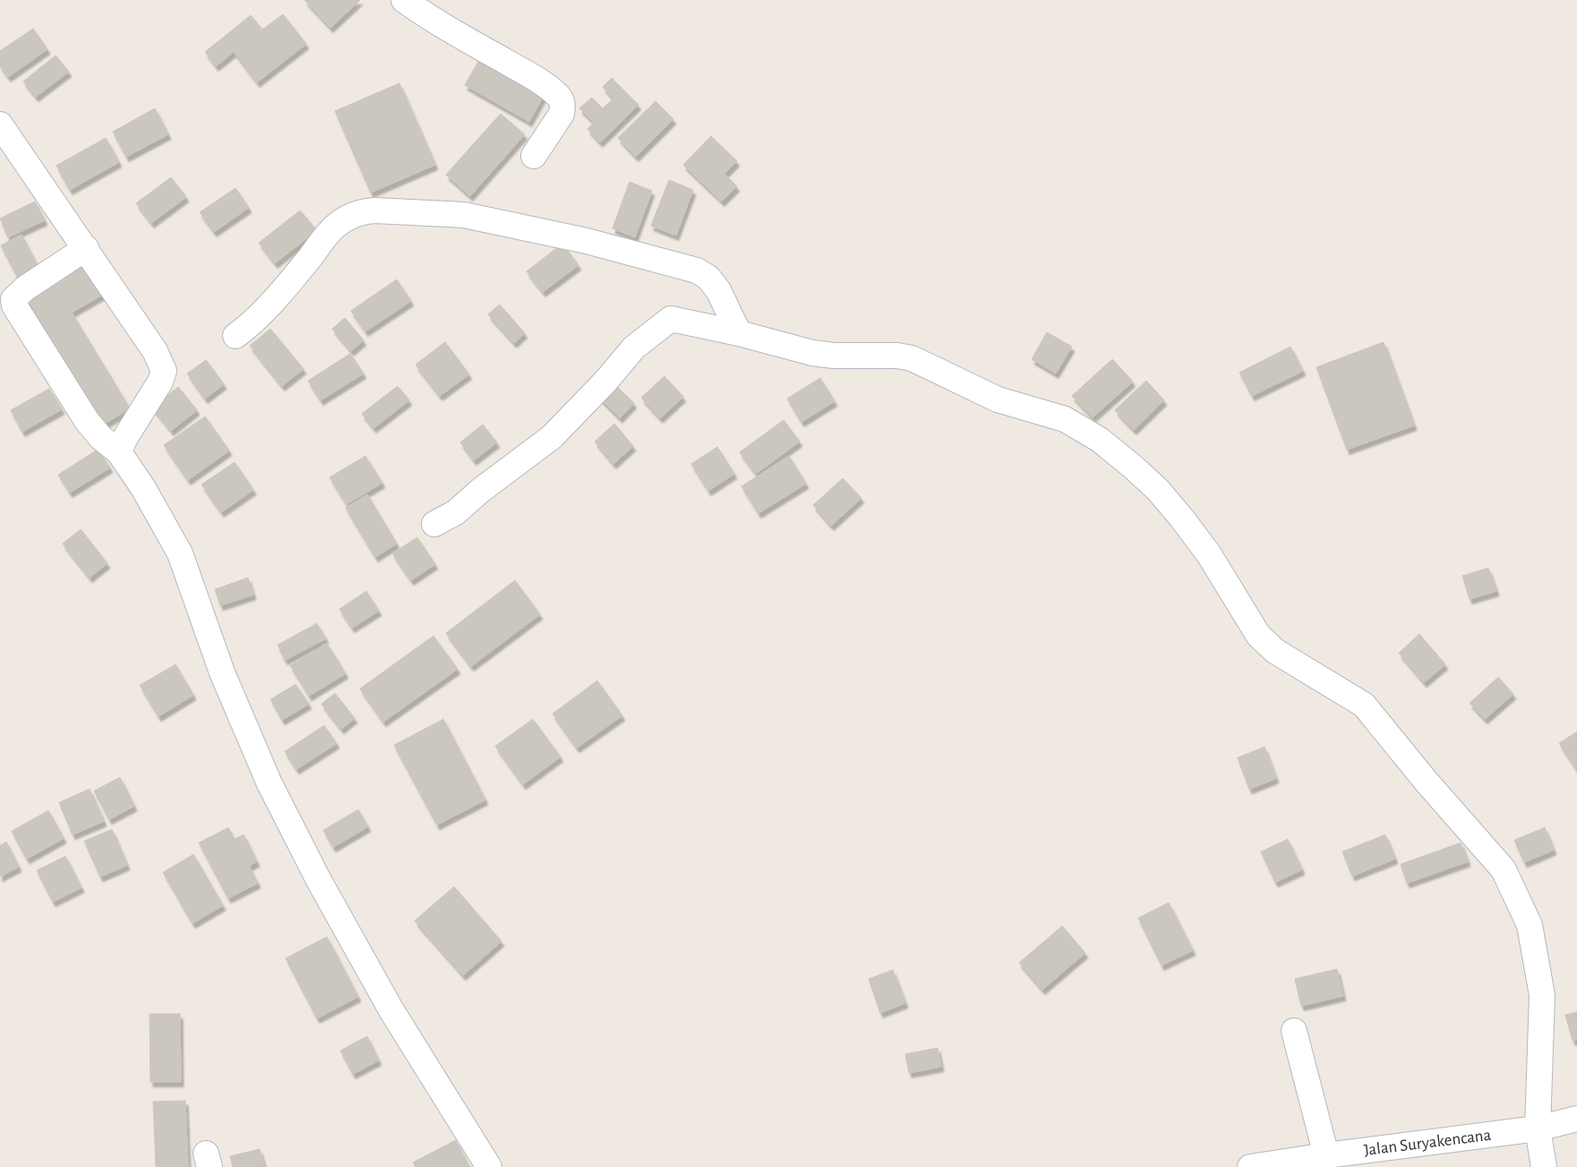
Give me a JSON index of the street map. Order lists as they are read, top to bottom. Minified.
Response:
{"streets":{"street":["Jalan Suryakencana"]}}
